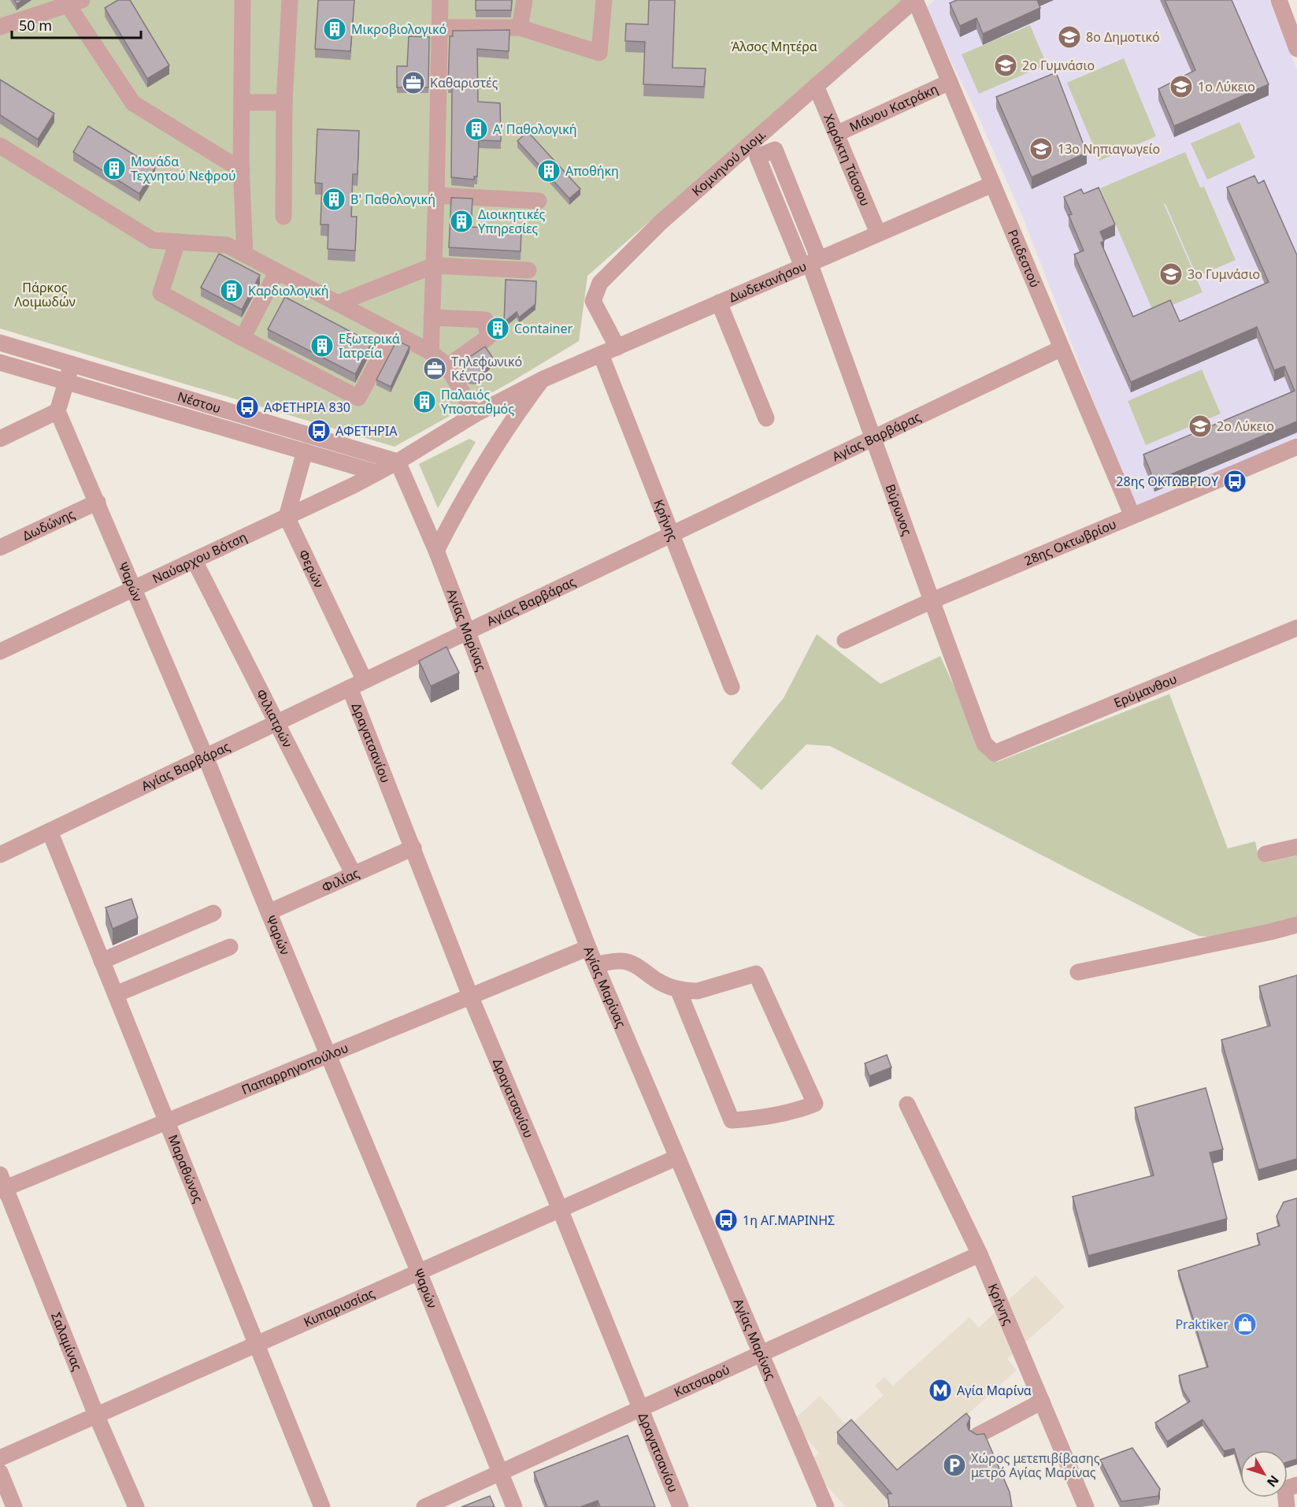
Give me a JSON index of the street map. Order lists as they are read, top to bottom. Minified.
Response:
{"streets":{"street":["Μάνου Κατράκη","Χαράκτη Τάσσου","Κομνηνού Διομ.","Ραιδεστού","Δωδεκανήσου","Νέστου","Αγίας Βαρβάρας","Βύρωνος","Κρήνης","Δωδώνης","28ης Οκτωβρίου","Ναύαρχου Βότση","Φερών","Ψαρών","Αγίας Μαρίνας","Ερύμανθου","Φιλιατρών","Δραγατσανίου","Φιλίας","Παπαρρηγοπούλου","Μαραθώνος","Κυπαρισσίας","Σαλαμίνας","Κατσαρού"]},"crossings":[["Μάνου Κατράκη","Χαράκτη Τάσσου"],["Μάνου Κατράκη","Ραιδεστού"],["Χαράκτη Τάσσου","Κομνηνού Διομ."],["Χαράκτη Τάσσου","Δωδεκανήσου"],["Κομνηνού Διομ.","Ραιδεστού"],["Κομνηνού Διομ.","Δωδεκανήσου"],["Κομνηνού Διομ.","Βύρωνος"],["Ραιδεστού","Δωδεκανήσου"],["Ραιδεστού","Αγίας Βαρβάρας"],["Ραιδεστού","28ης Οκτωβρίου"],["Δωδεκανήσου","Νέστου"],["Δωδεκανήσου","Βύρωνος"],["Δωδεκανήσου","Κρήνης"],["Δωδεκανήσου","Ναύαρχου Βότση"],["Δωδεκανήσου","Αγίας Μαρίνας"],["Νέστου","Ναύαρχου Βότση"],["Νέστου","Αγίας Μαρίνας"],["Αγίας Βαρβάρας","Βύρωνος"],["Αγίας Βαρβάρας","Κρήνης"],["Αγίας Βαρβάρας","Φερών"],["Αγίας Βαρβάρας","Ψαρών"],["Αγίας Βαρβάρας","Αγίας Μαρίνας"],["Αγίας Βαρβάρας","Φιλιατρών"],["Αγίας Βαρβάρας","Δραγατσανίου"],["Αγίας Βαρβάρας","Μαραθώνος"],["Βύρωνος","28ης Οκτωβρίου"],["Βύρωνος","Ερύμανθου"],["Κρήνης","Κατσαρού"],["Δωδώνης","Ψαρών"],["Ναύαρχου Βότση","Φερών"],["Ναύαρχου Βότση","Ψαρών"],["Ναύαρχου Βότση","Αγίας Μαρίνας"],["Ναύαρχου Βότση","Φιλιατρών"],["Φερών","Δραγατσανίου"],["Ψαρών","Φιλίας"],["Ψαρών","Παπαρρηγοπούλου"],["Ψαρών","Κυπαρισσίας"],["Ψαρών","Κατσαρού"],["Αγίας Μαρίνας","Παπαρρηγοπούλου"],["Αγίας Μαρίνας","Κυπαρισσίας"],["Αγίας Μαρίνας","Κατσαρού"],["Φιλιατρών","Φιλίας"],["Δραγατσανίου","Φιλίας"],["Δραγατσανίου","Παπαρρηγοπούλου"],["Δραγατσανίου","Κυπαρισσίας"],["Δραγατσανίου","Κατσαρού"],["Παπαρρηγοπούλου","Μαραθώνος"],["Παπαρρηγοπούλου","Σαλαμίνας"],["Μαραθώνος","Κυπαρισσίας"],["Κυπαρισσίας","Σαλαμίνας"]],"parks":["Άλσος Μητέρα","Πάρκος Λοιμωδών"],"places":{"building":["Μικροβιολογικό","Α' Παθολογική","Μονάδα Τεχνητού Νεφρού","Αποθήκη","Β' Παθολογική","Διοικητικές Υπηρεσίες","Καρδιολογική","Container","Εξωτερικά Ιατρεία","Παλαιός Υποσταθμός"],"school or university":["8ο Δημοτικό","2ο Γυμνάσιο","1ο Λύκειο","13ο Νηπιαγωγείο","3ο Γυμνάσιο","2ο Λύκειο"],"office":["Καθαριστές","Τηλεφωνικό Κέντρο"],"bus stop":["ΑΦΕΤΗΡΙΑ 830","ΑΦΕΤΗΡΙΑ","28ης ΟΚΤΩΒΡΙΟΥ","1η ΑΓ.ΜΑΡΙΝΗΣ"],"shop":["Praktiker"],"metro station":["Αγία Μαρίνα"],"parking":["Χώρος μετεπιβίβασης μετρό Αγίας Μαρίνας"]},"scale_bar":"50 m","north":"bottom right"}
